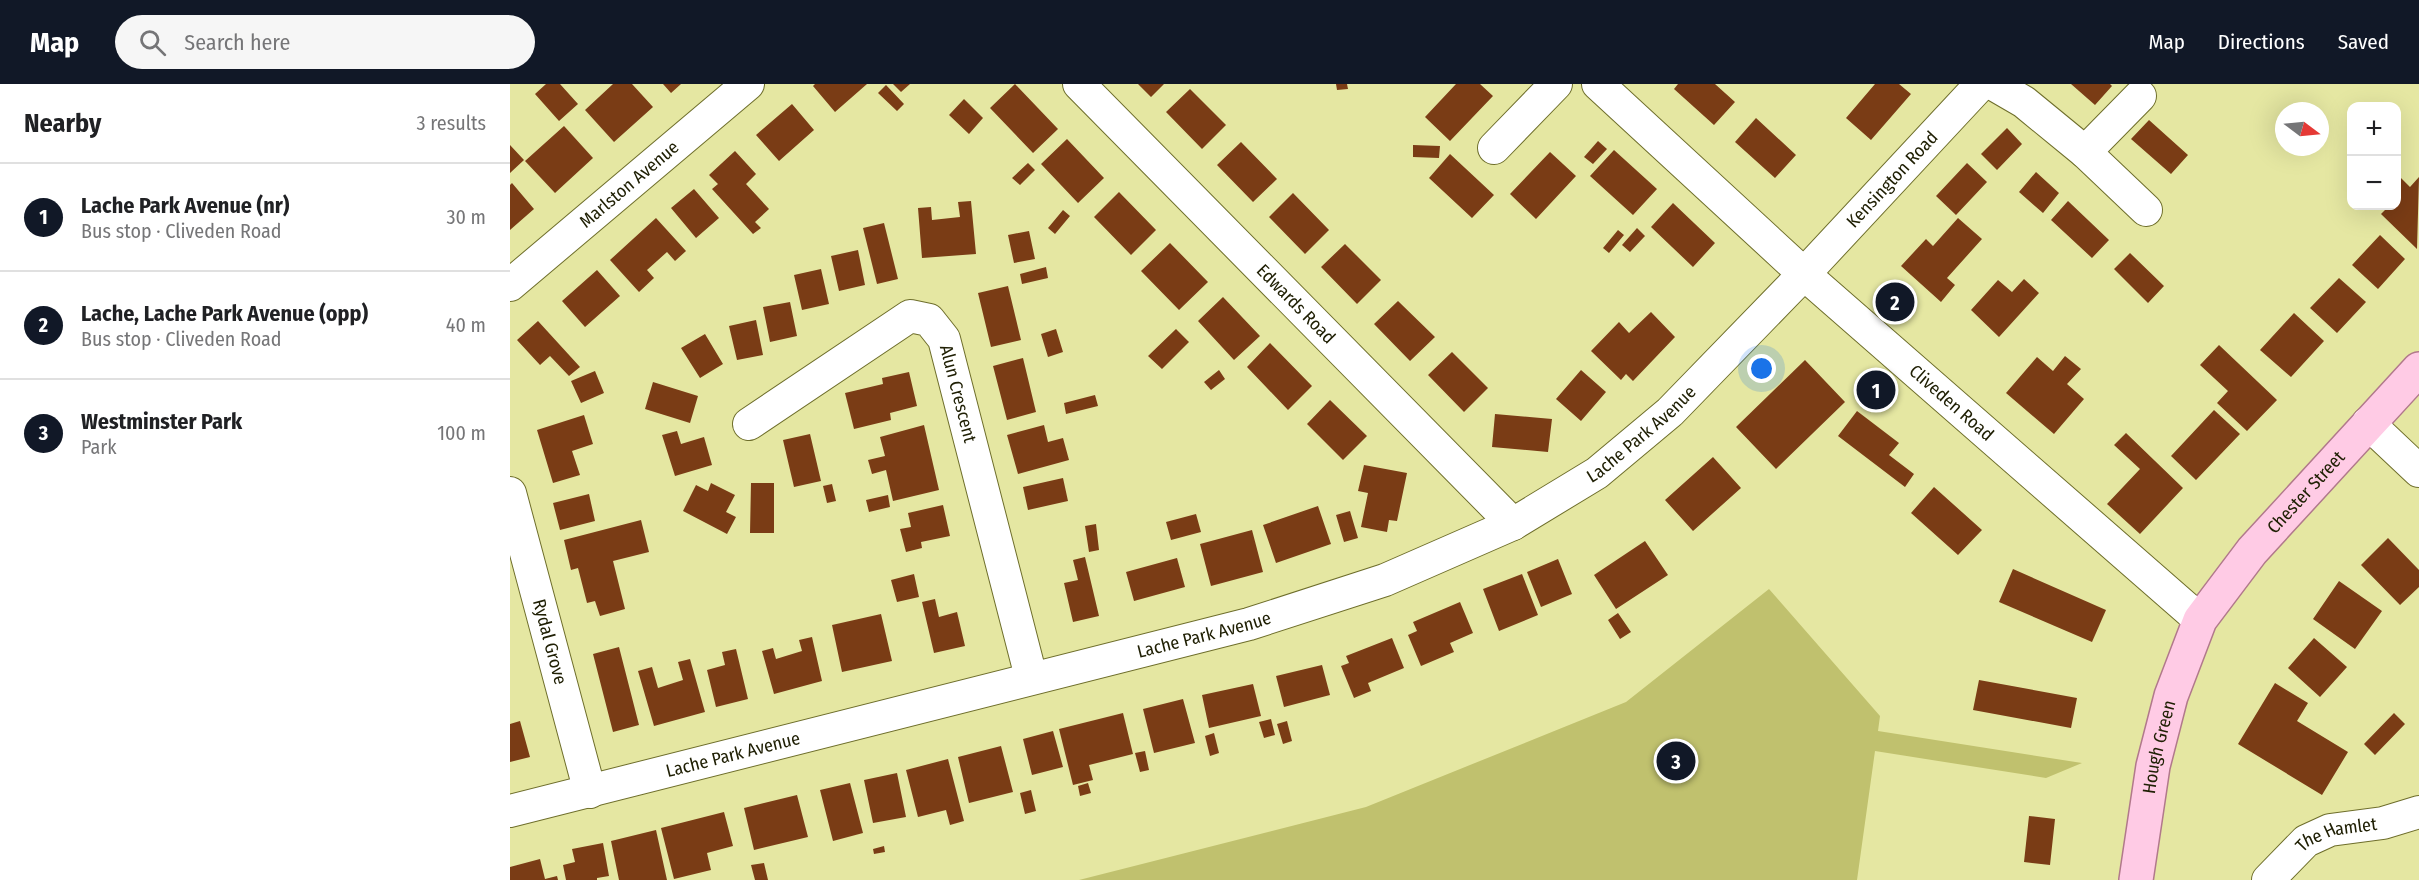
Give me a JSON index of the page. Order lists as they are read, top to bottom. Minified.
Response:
{"streets":{"main road":["Chester Street","Hough Green"],"street":["Kensington Road","Marlston Avenue","Edwards Road","Alun Crescent","Cliveden Road","Lache Park Avenue","Rydal Grove","The Hamlet"]},"crossings":[["Kensington Road","Cliveden Road"],["Kensington Road","Lache Park Avenue"],["Edwards Road","Lache Park Avenue"],["Alun Crescent","Lache Park Avenue"],["Cliveden Road","Lache Park Avenue"],["Cliveden Road","Chester Street"],["Cliveden Road","Hough Green"],["Lache Park Avenue","Rydal Grove"],["Chester Street","Hough Green"]],"north":"right","page":{"header":"Map","search":"Search here","nav":["Map","Directions","Saved"],"heading":["Nearby","3 results"],"map_buttons":["+","−"],"list":[{"mark":"1","name":"Lache Park Avenue (nr)","note":"Bus stop · Cliveden Road","value":"30 m"},{"mark":"2","name":"Lache, Lache Park Avenue (opp)","note":"Bus stop · Cliveden Road","value":"40 m"},{"mark":"3","name":"Westminster Park","note":"Park","value":"100 m"}],"pins":["2","1","3"]}}
